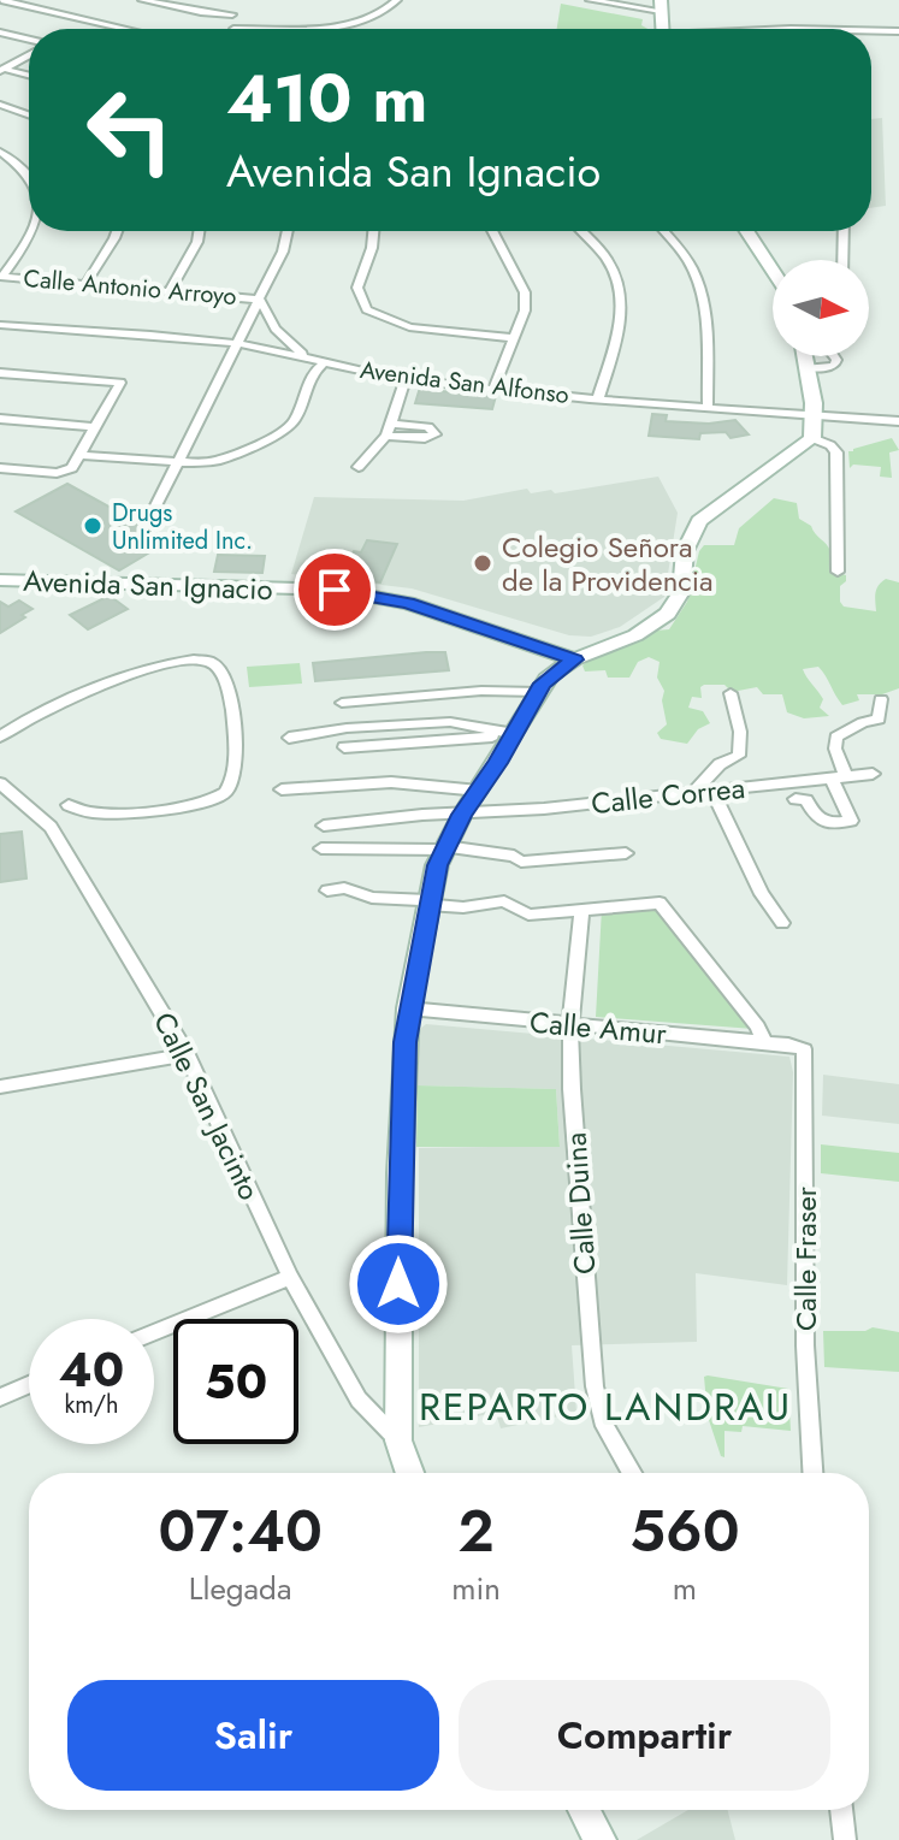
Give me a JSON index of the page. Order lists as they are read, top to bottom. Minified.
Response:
{"streets":{"main road":["Avenida San Ignacio"],"street":["Calle Antonio Arroyo","Avenida San Alfonso","Calle Correa","Calle Amur","Calle San Jacinto","Calle Duina","Calle Fraser"]},"crossings":[["Calle Amur","Calle Duina"],["Calle Amur","Calle Fraser"]],"districts":["REPARTO LANDRAU"],"places":["Drugs Unlimited Inc.","Colegio Señora de la Providencia"],"north":"right","page":{"turn":["410 m","Avenida San Ignacio"],"speed":"40 km/h","limit":"50","eta":["07:40","Llegada","2","min","560","m"],"buttons":["Salir","Compartir"]}}
